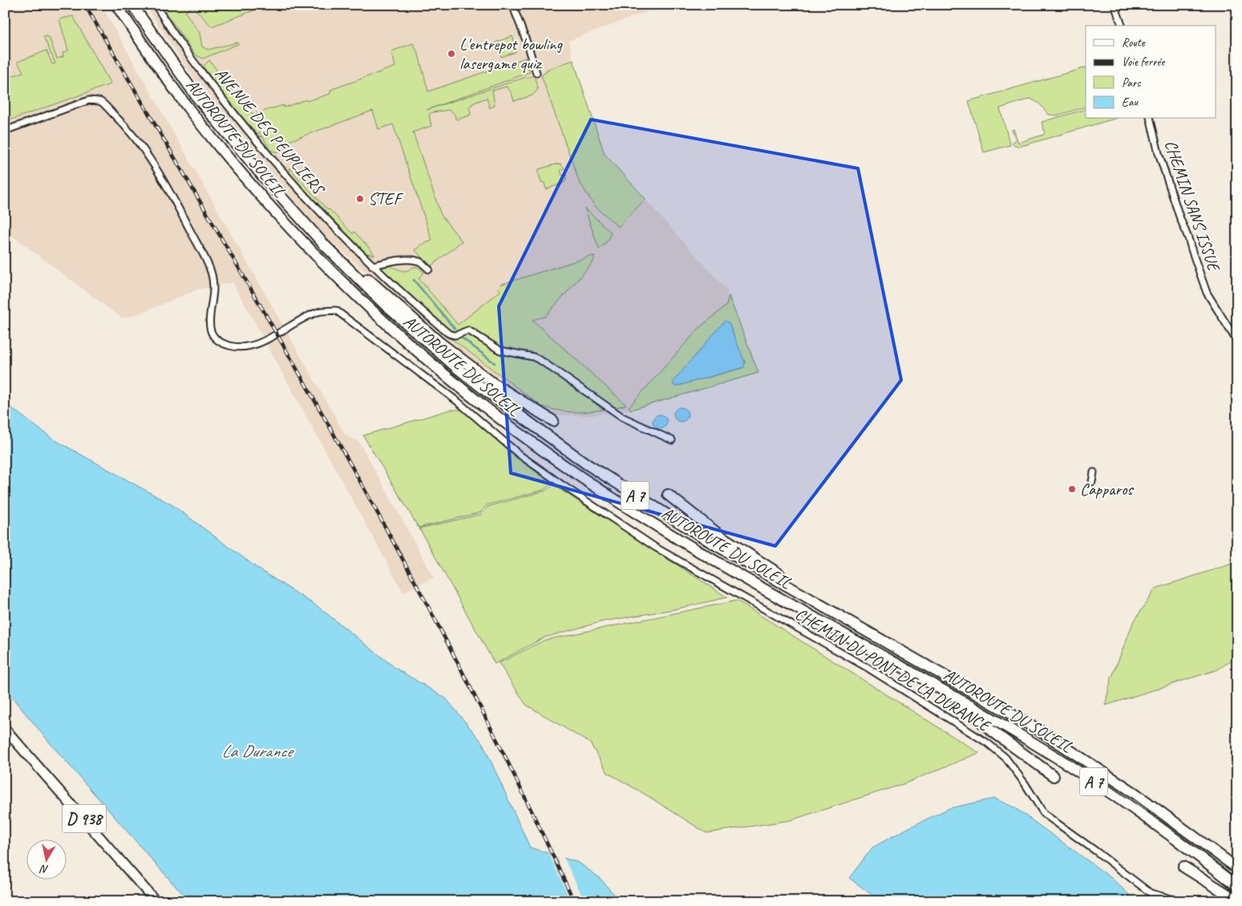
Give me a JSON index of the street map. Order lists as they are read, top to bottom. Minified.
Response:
{"streets":{"highway":["AUTOROUTE DU SOLEIL","A 7"],"main road":["D 938"],"street":["AVENUE DES PEUPLIERS","CHEMIN SANS ISSUE","CHEMIN DU PONT DE LA DURANCE"]},"water":["La Durance"],"places":["L'entrepot bowling lasergame quiz","STEF","Capparos"],"legend":["Route","Voie ferrée","Parc","Eau"],"north":"bottom"}
